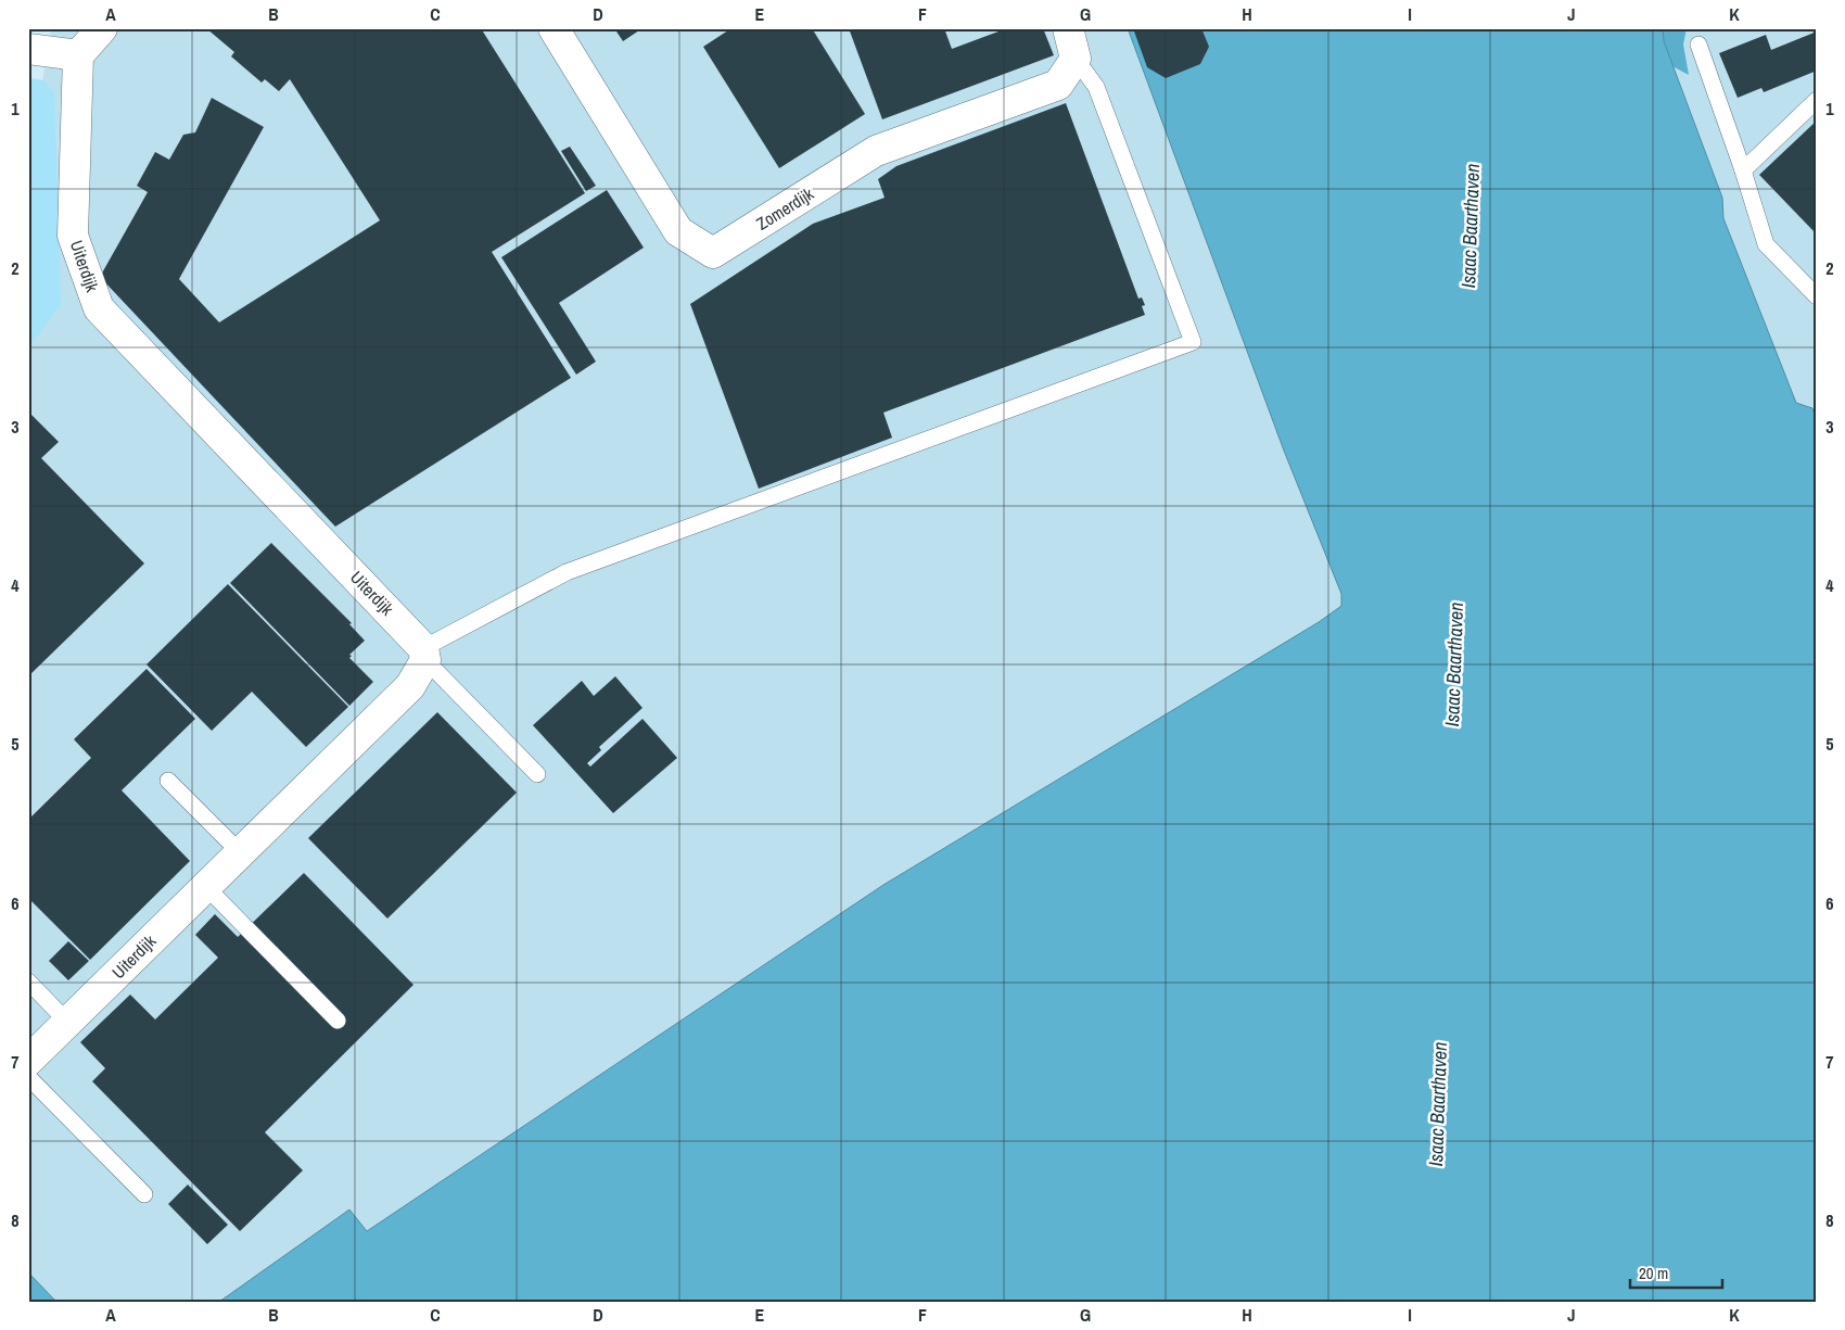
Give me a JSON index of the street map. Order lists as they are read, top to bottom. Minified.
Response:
{"streets":{"street":["Zomerdijk","Uiterdijk"]},"water":["Isaac Baarthaven"],"scale_bar":"20 m","grid":{"columns":["A","B","C","D","E","F","G","H","I","J","K"],"rows":["1","2","3","4","5","6","7","8"]}}
